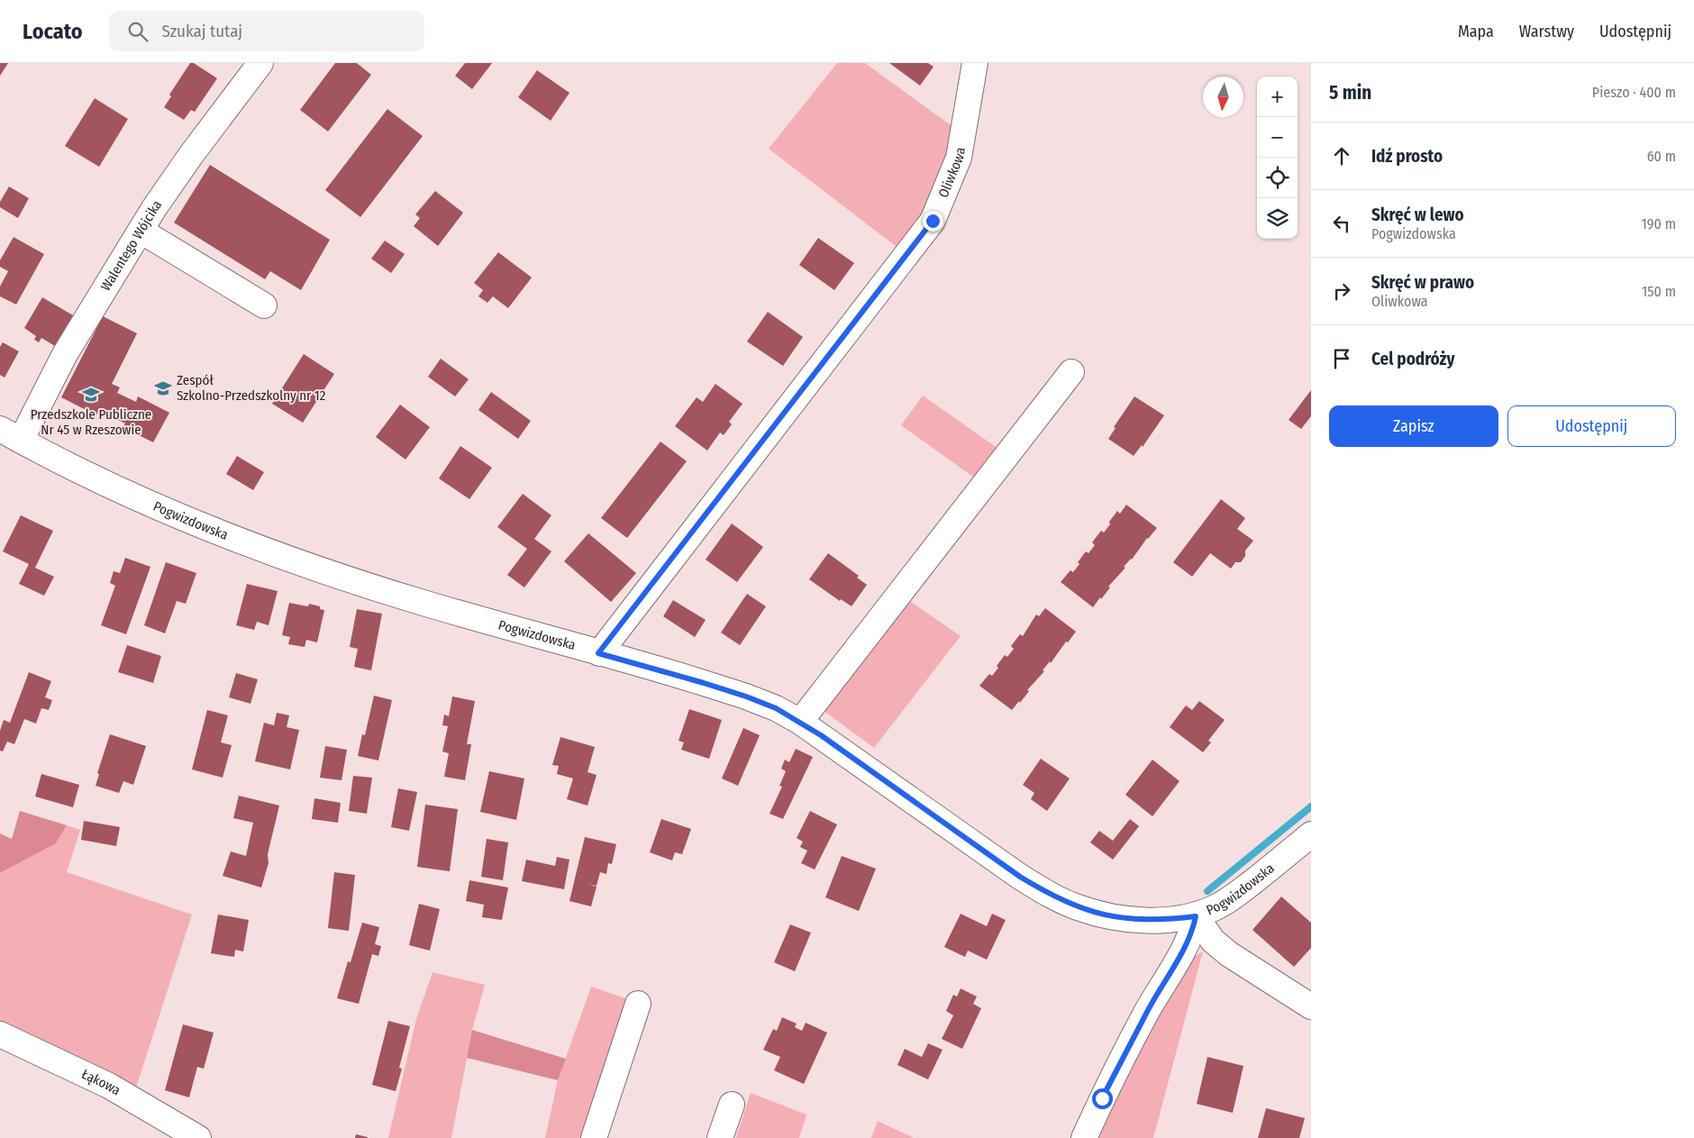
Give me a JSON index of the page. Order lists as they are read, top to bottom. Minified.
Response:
{"streets":{"street":["Oliwkowa","Walentego Wójcika","Pogwizdowska","Łąkowa"]},"crossings":[["Oliwkowa","Pogwizdowska"],["Walentego Wójcika","Pogwizdowska"]],"places":{"school or university":["Zespół Szkolno-Przedszkolny nr 12","Przedszkole Publiczne Nr 45 w Rzeszowie"]},"north":"bottom","page":{"header":"Locato","search":"Szukaj tutaj","nav":["Mapa","Warstwy","Udostępnij"],"heading":["5 min","Pieszo · 400 m"],"map_buttons":["+","−"],"list":[["Idź prosto","60 m"],["Skręć w lewo","Pogwizdowska","190 m"],["Skręć w prawo","Oliwkowa","150 m"],"Cel podróży"],"buttons":["Zapisz","Udostępnij"]}}
